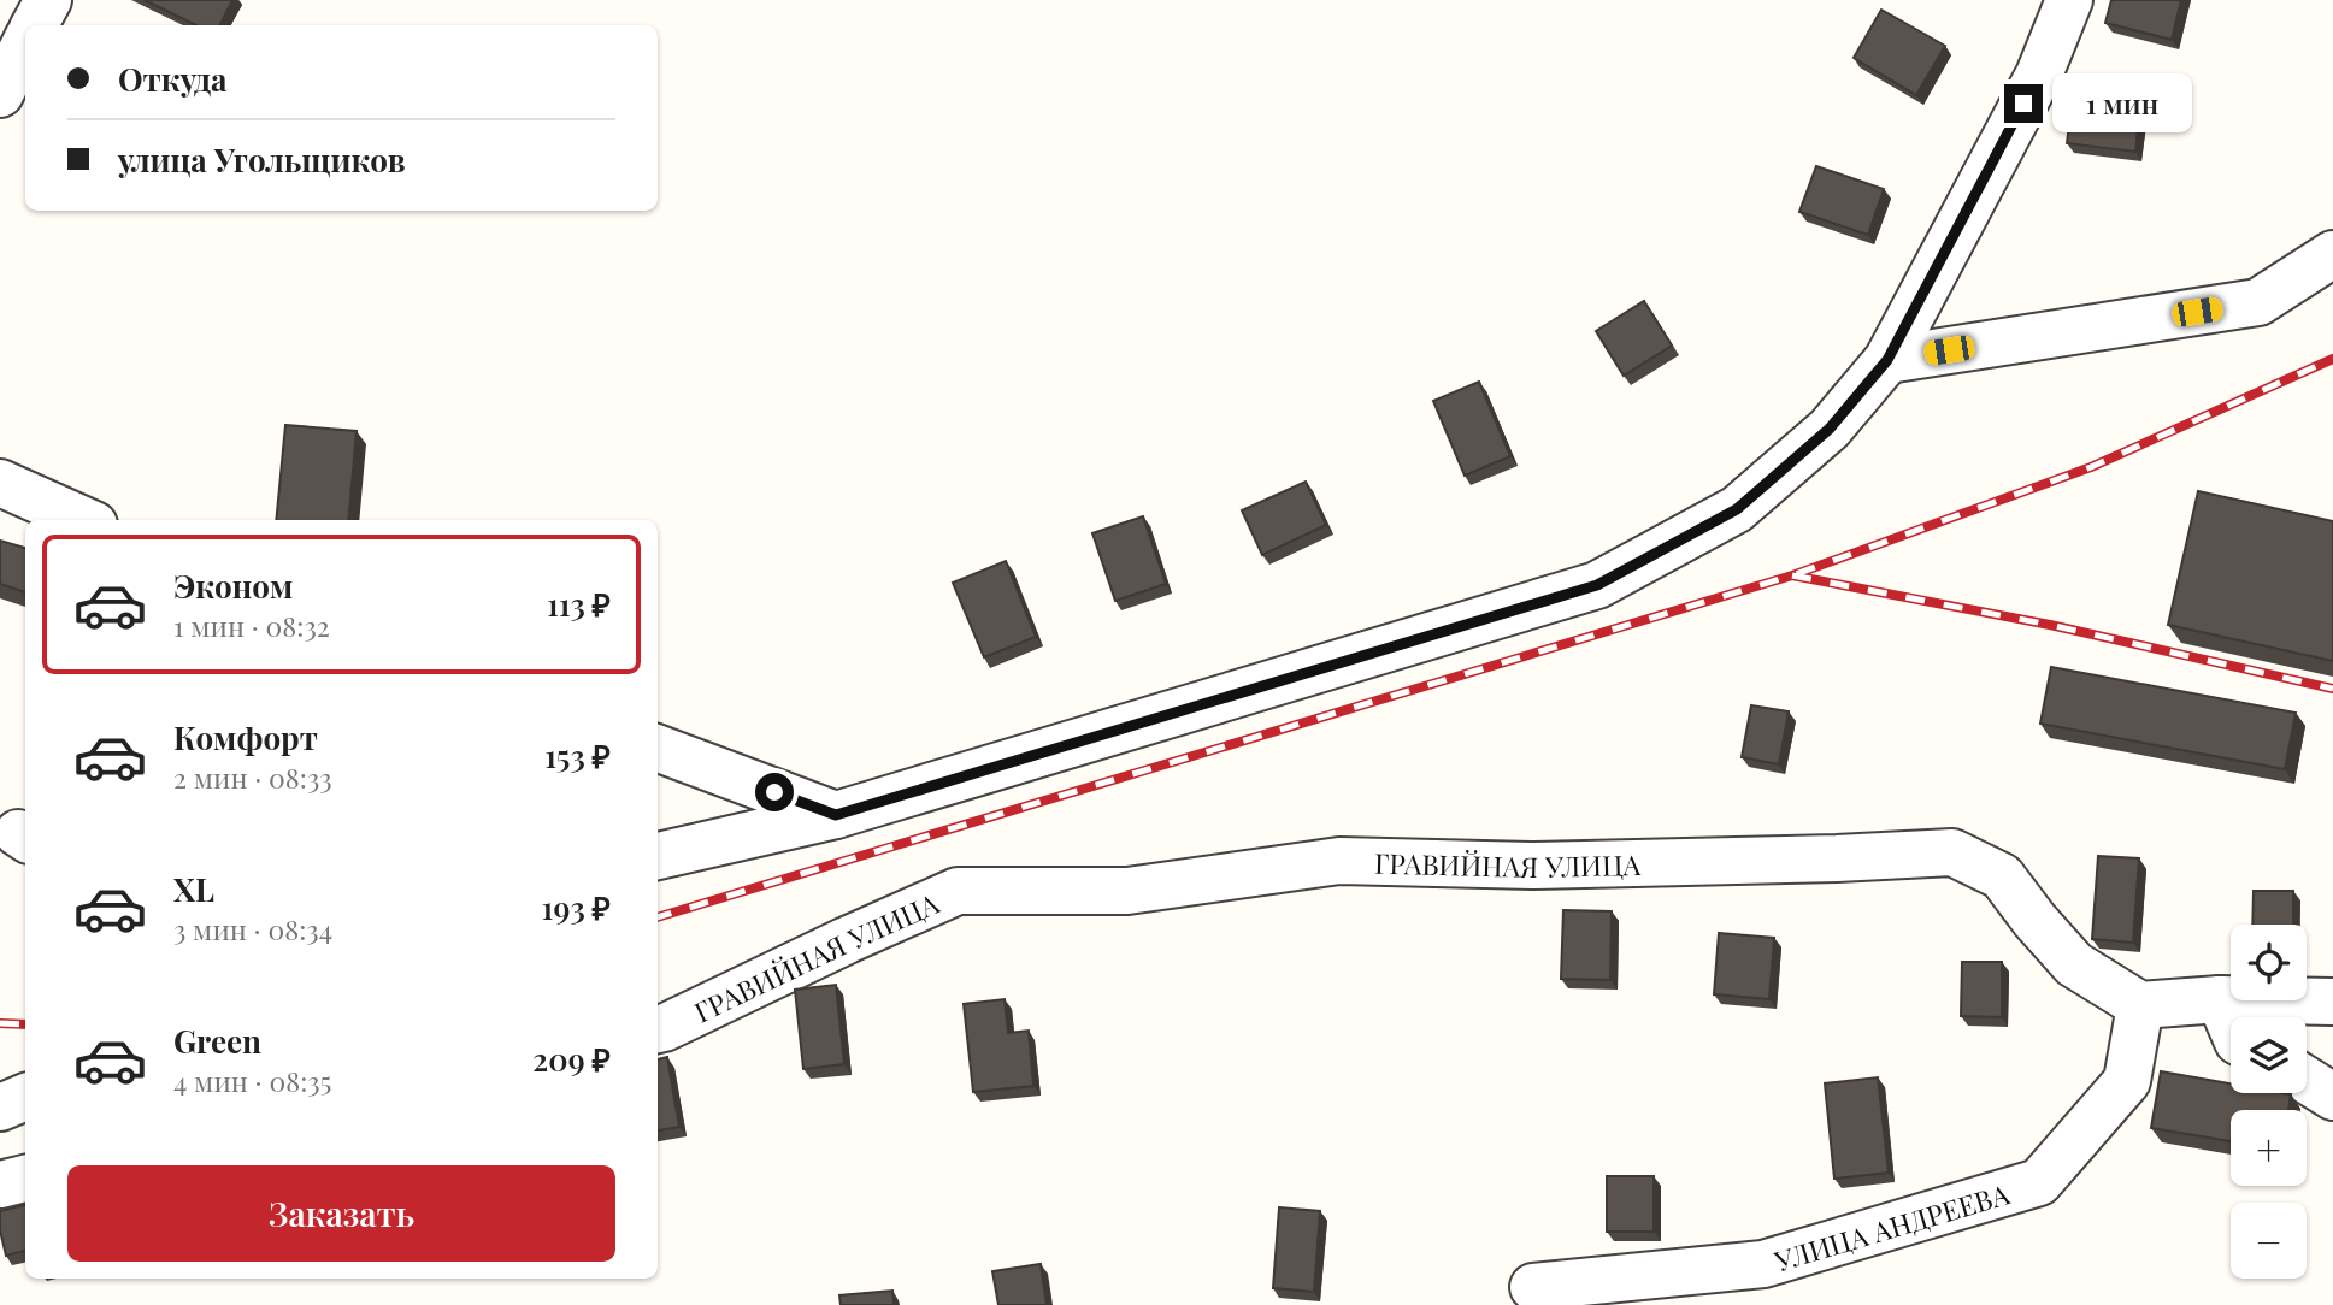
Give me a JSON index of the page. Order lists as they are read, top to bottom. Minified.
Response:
{"streets":{"street":["ГРАВИЙНАЯ УЛИЦА","УЛИЦА АНДРЕЕВА"]},"crossings":[["ГРАВИЙНАЯ УЛИЦА","УЛИЦА АНДРЕЕВА"]],"page":{"banner":["Откуда","улица Угольщиков"],"bubble":"1 мин","list":[{"name":"Эконом","note":"1 мин · 08:32","value":"113 ₽"},{"name":"Комфорт","note":"2 мин · 08:33","value":"153 ₽"},{"name":"XL","note":"3 мин · 08:34","value":"193 ₽"},{"name":"Green","note":"4 мин · 08:35","value":"209 ₽"}],"map_buttons":["+","−"],"buttons":"Заказать"}}
